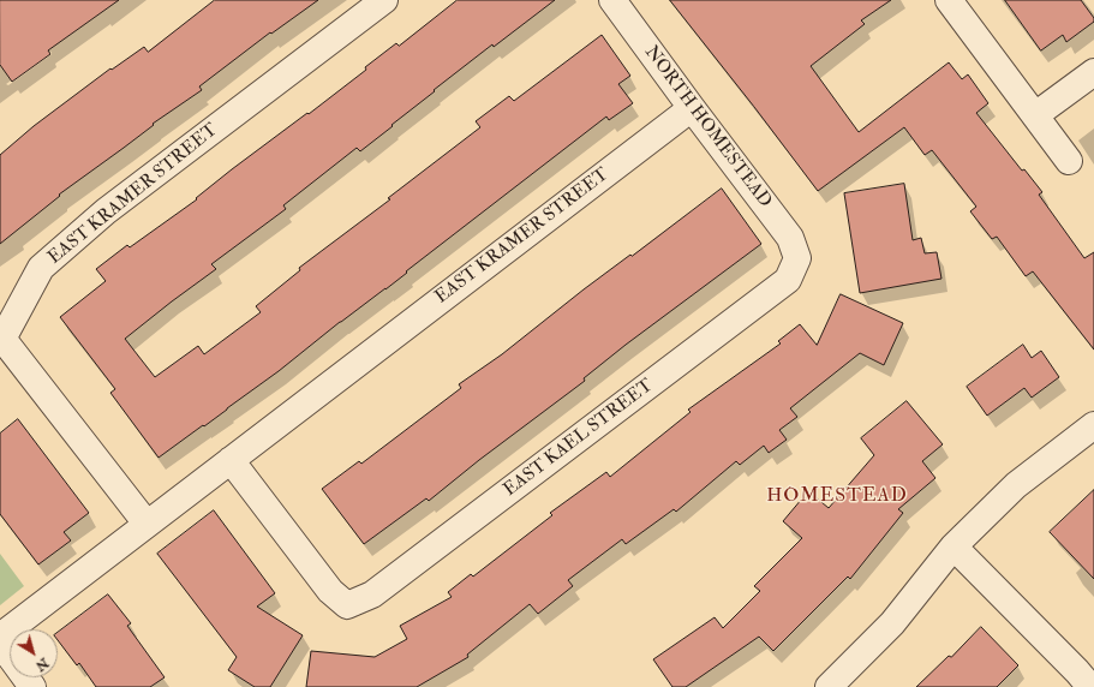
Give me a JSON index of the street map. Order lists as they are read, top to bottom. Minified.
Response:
{"streets":{"street":["NORTH HOMESTEAD","EAST KRAMER STREET","EAST KAEL STREET"]},"crossings":[["NORTH HOMESTEAD","EAST KRAMER STREET"],["NORTH HOMESTEAD","EAST KAEL STREET"],["EAST KRAMER STREET","EAST KAEL STREET"]],"districts":["HOMESTEAD"],"north":"bottom right"}
